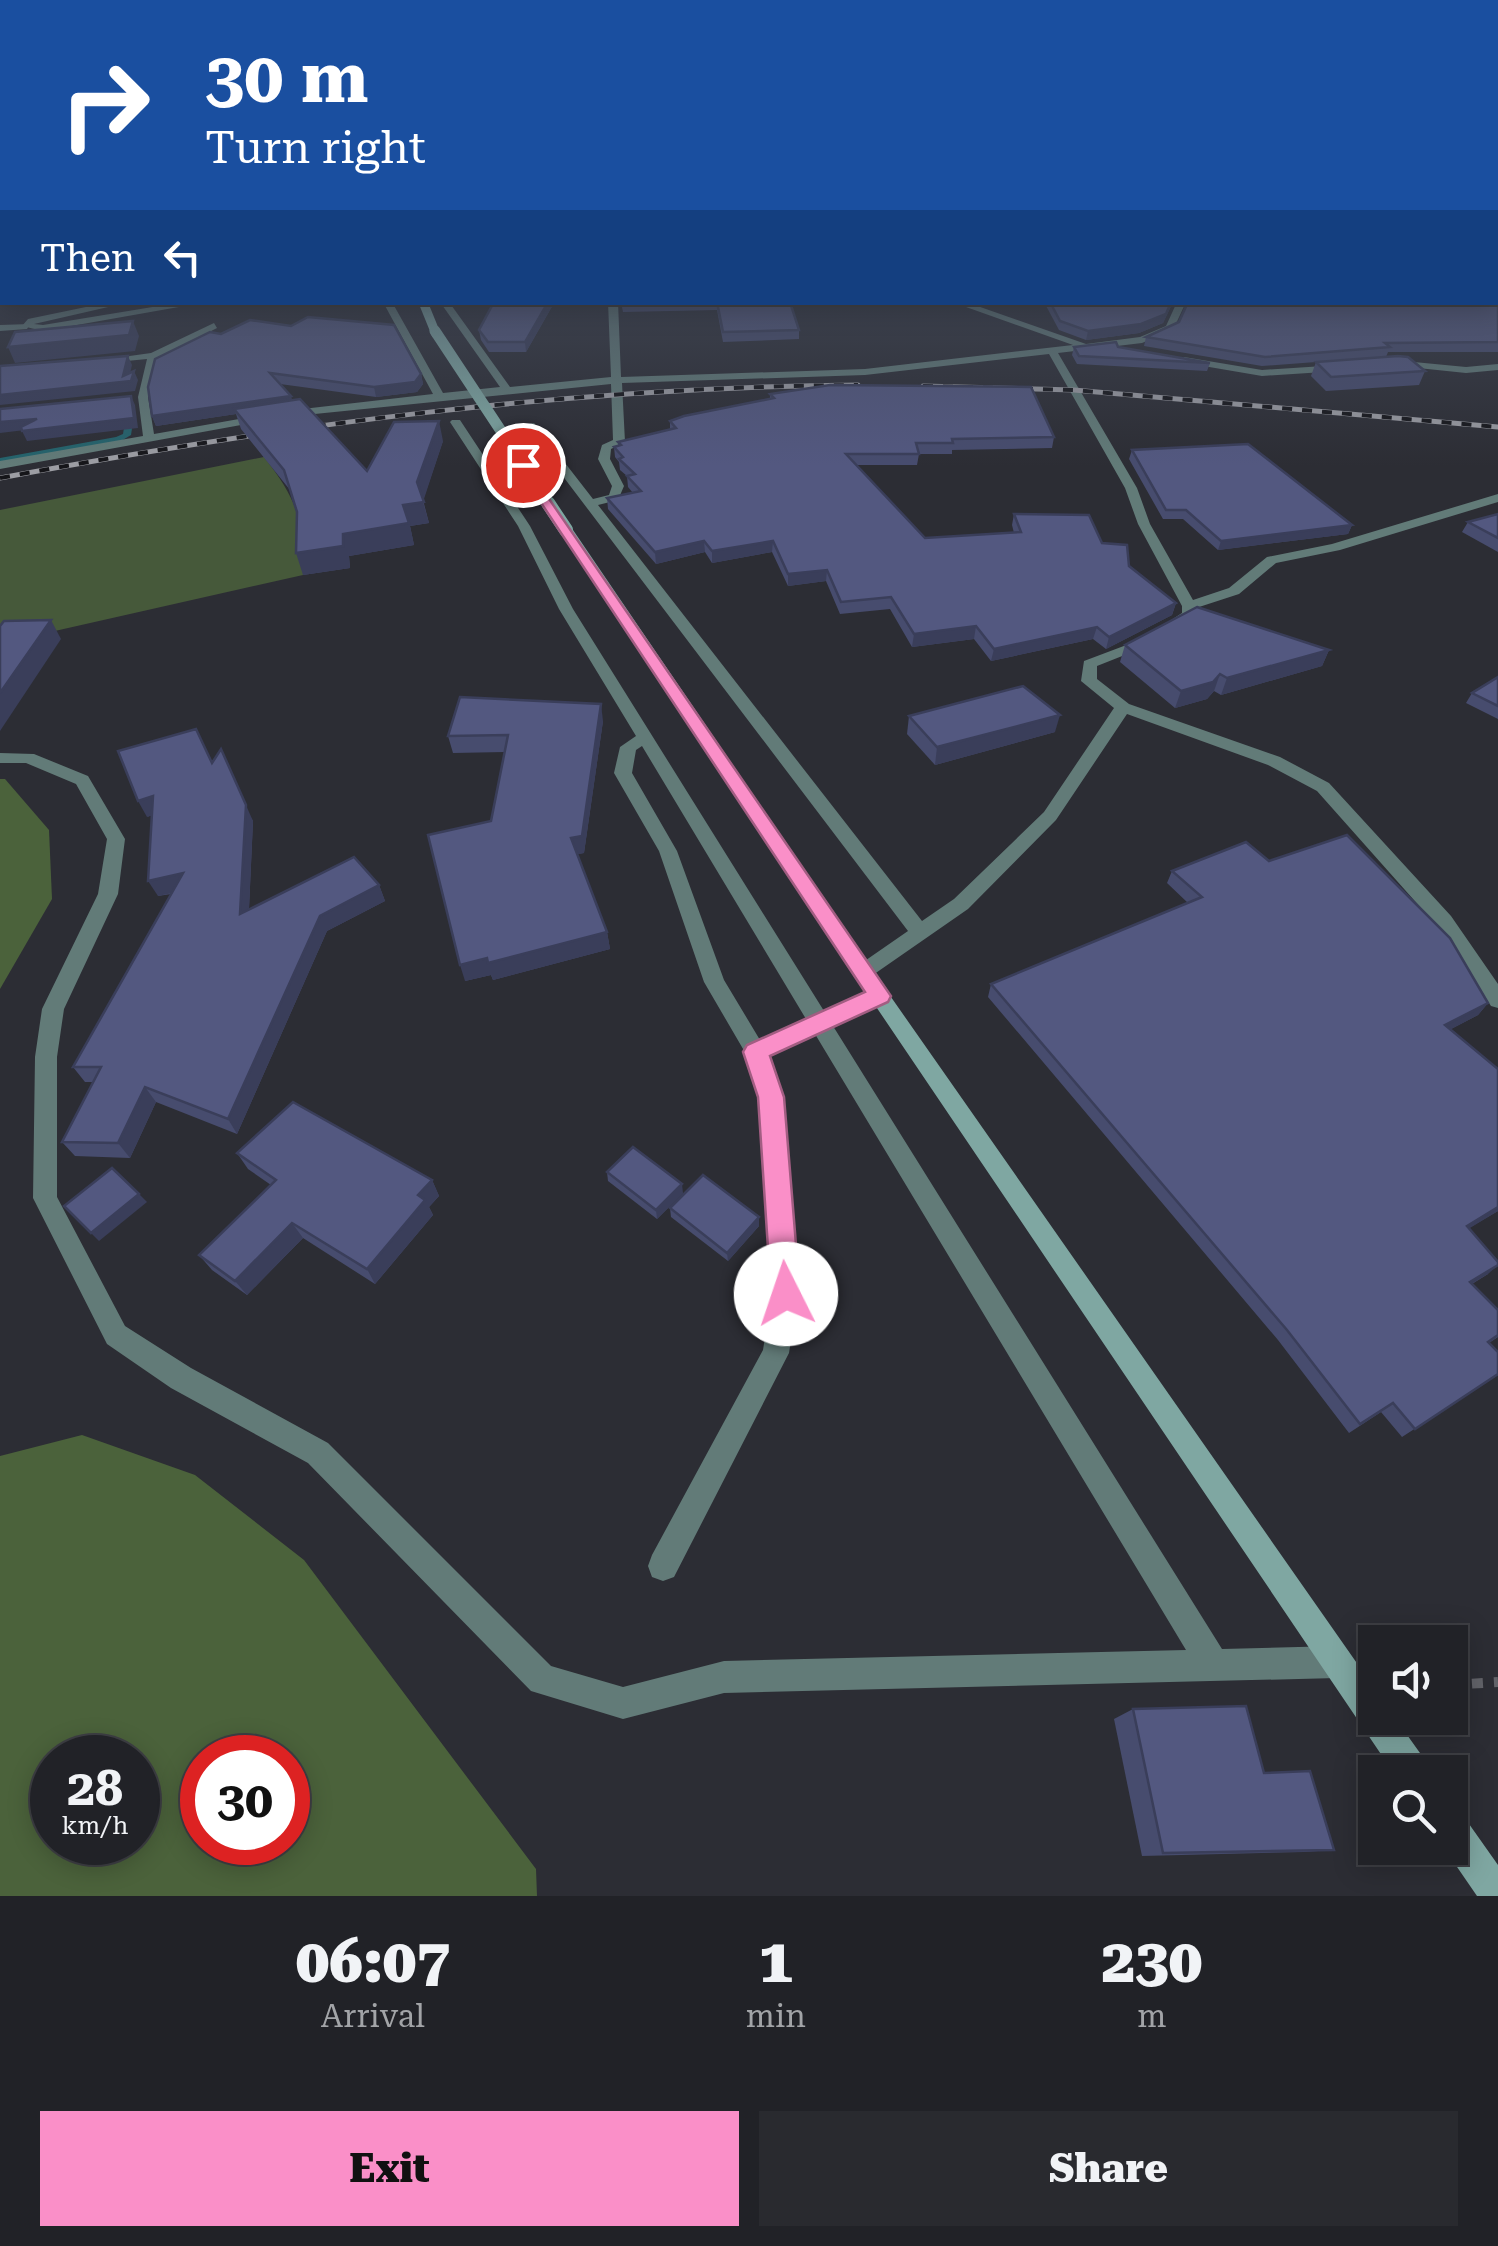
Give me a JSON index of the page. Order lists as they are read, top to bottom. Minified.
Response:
{"page":{"turn":["30 m","Turn right"],"then":"Then","speed":"28 km/h","limit":"30","eta":["06:07","Arrival","1","min","230","m"],"buttons":["Exit","Share"]}}
